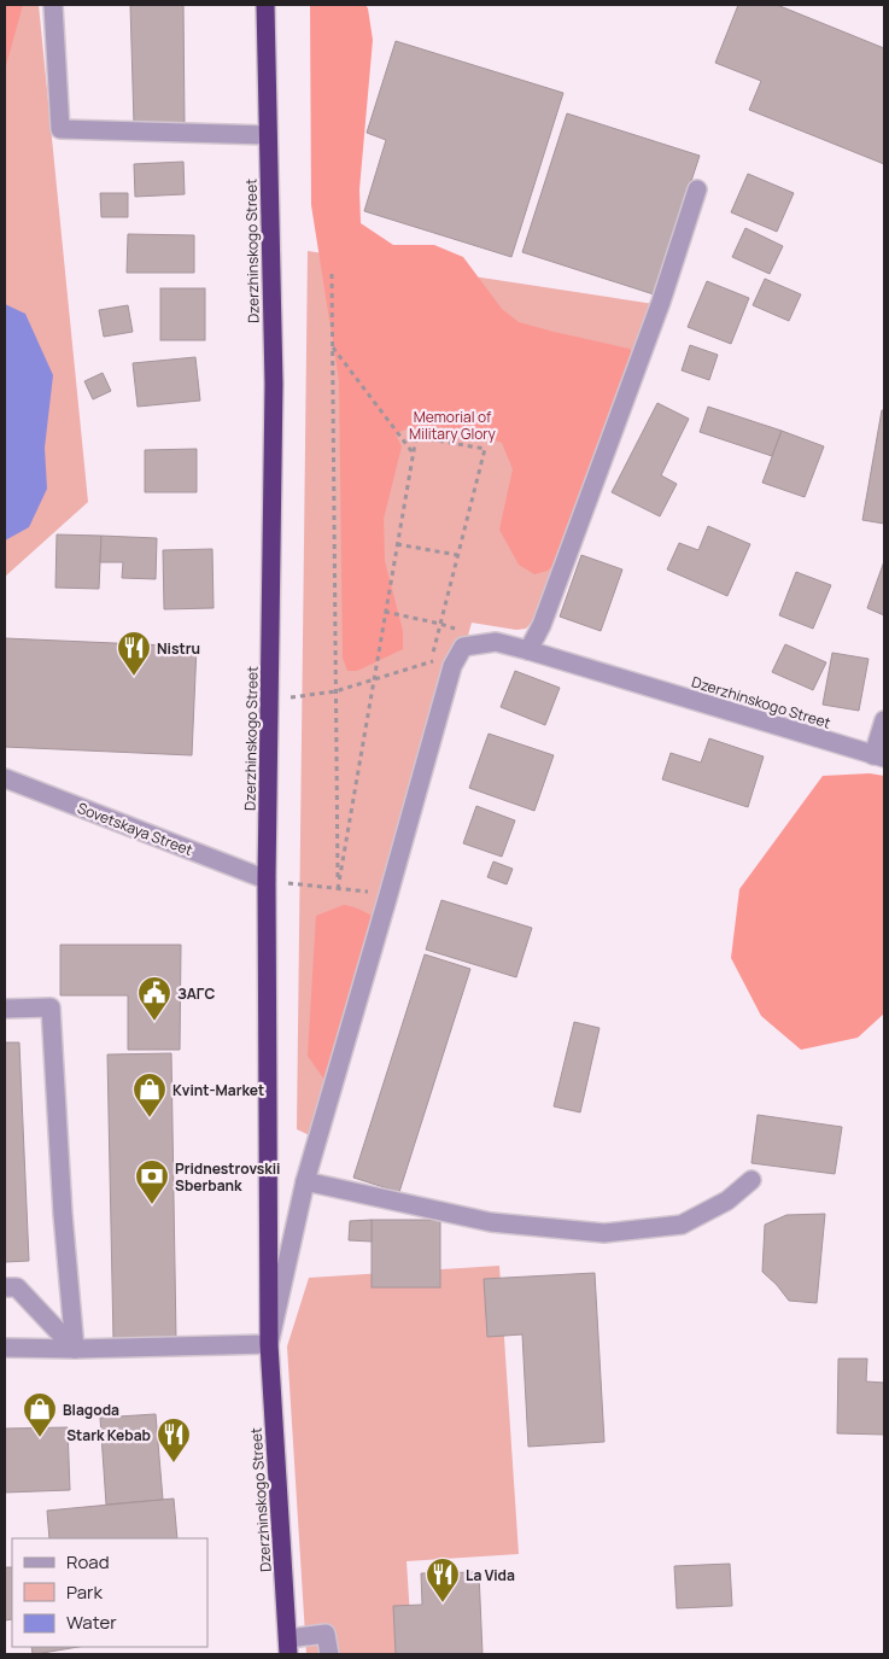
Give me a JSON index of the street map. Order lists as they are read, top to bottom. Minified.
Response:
{"streets":{"highway":["Dzerzhinskogo Street"],"street":["Sovetskaya Street"]},"crossings":[["Dzerzhinskogo Street","Sovetskaya Street"]],"parks":["Memorial of Military Glory"],"places":{"restaurant":["Nistru","Stark Kebab","La Vida"],"public building":["ЗАГС"],"shop":["Kvint-Market","Blagoda"],"bank":["Pridnestrovskii Sberbank"]},"legend":["Road","Park","Water"]}
